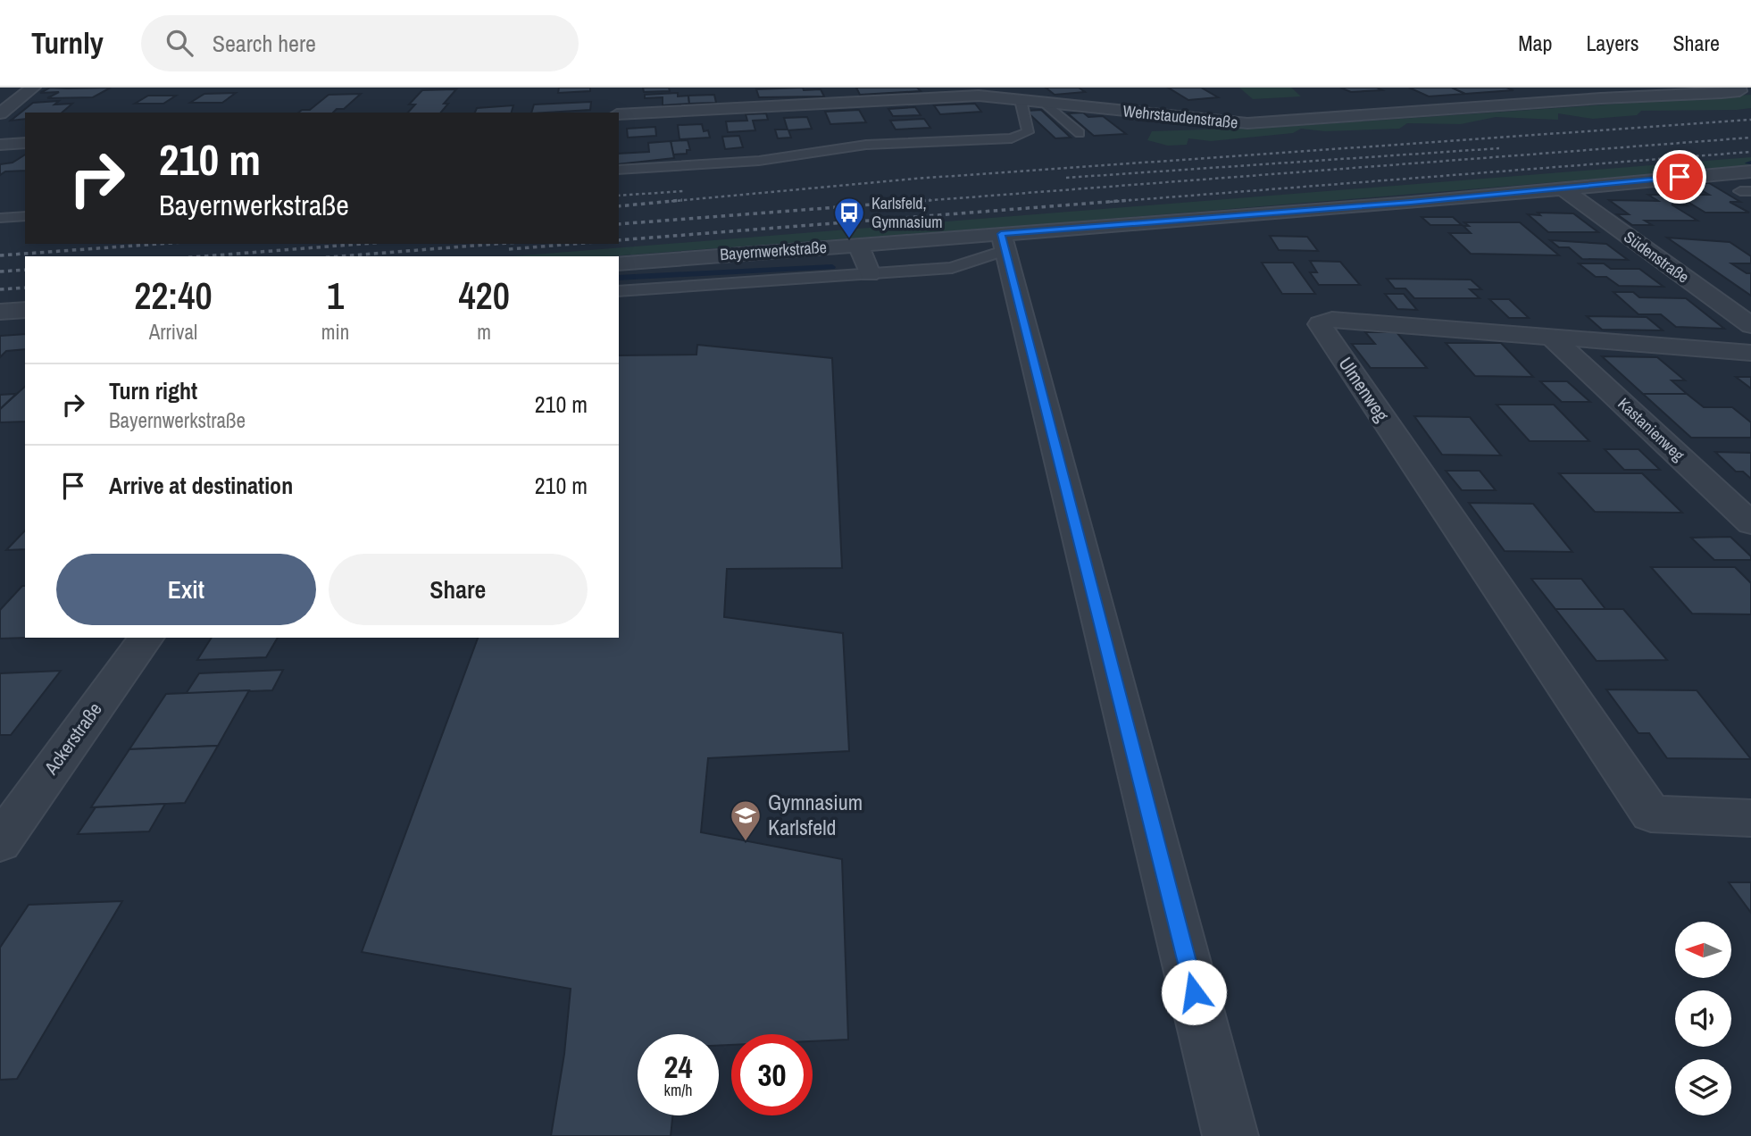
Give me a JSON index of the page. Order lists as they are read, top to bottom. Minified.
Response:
{"streets":{"street":["Wehrstaudenstraße","Bayernwerkstraße","Südenstraße","Ulmenweg","Kastanienweg","Ackerstraße"]},"crossings":[["Bayernwerkstraße","Südenstraße"],["Ulmenweg","Kastanienweg"]],"places":{"bus stop":["Karlsfeld, Gymnasium"],"school or university":["Gymnasium Karlsfeld"]},"north":"left","page":{"header":"Turnly","search":"Search here","nav":["Map","Layers","Share"],"turn":["210 m","Bayernwerkstraße"],"eta":["22:40","Arrival","1","min","420","m"],"list":[{"name":"Turn right","note":"Bayernwerkstraße","value":"210 m"},{"name":"Arrive at destination","value":"210 m"}],"buttons":["Exit","Share"],"speed":"24 km/h","limit":"30"}}
